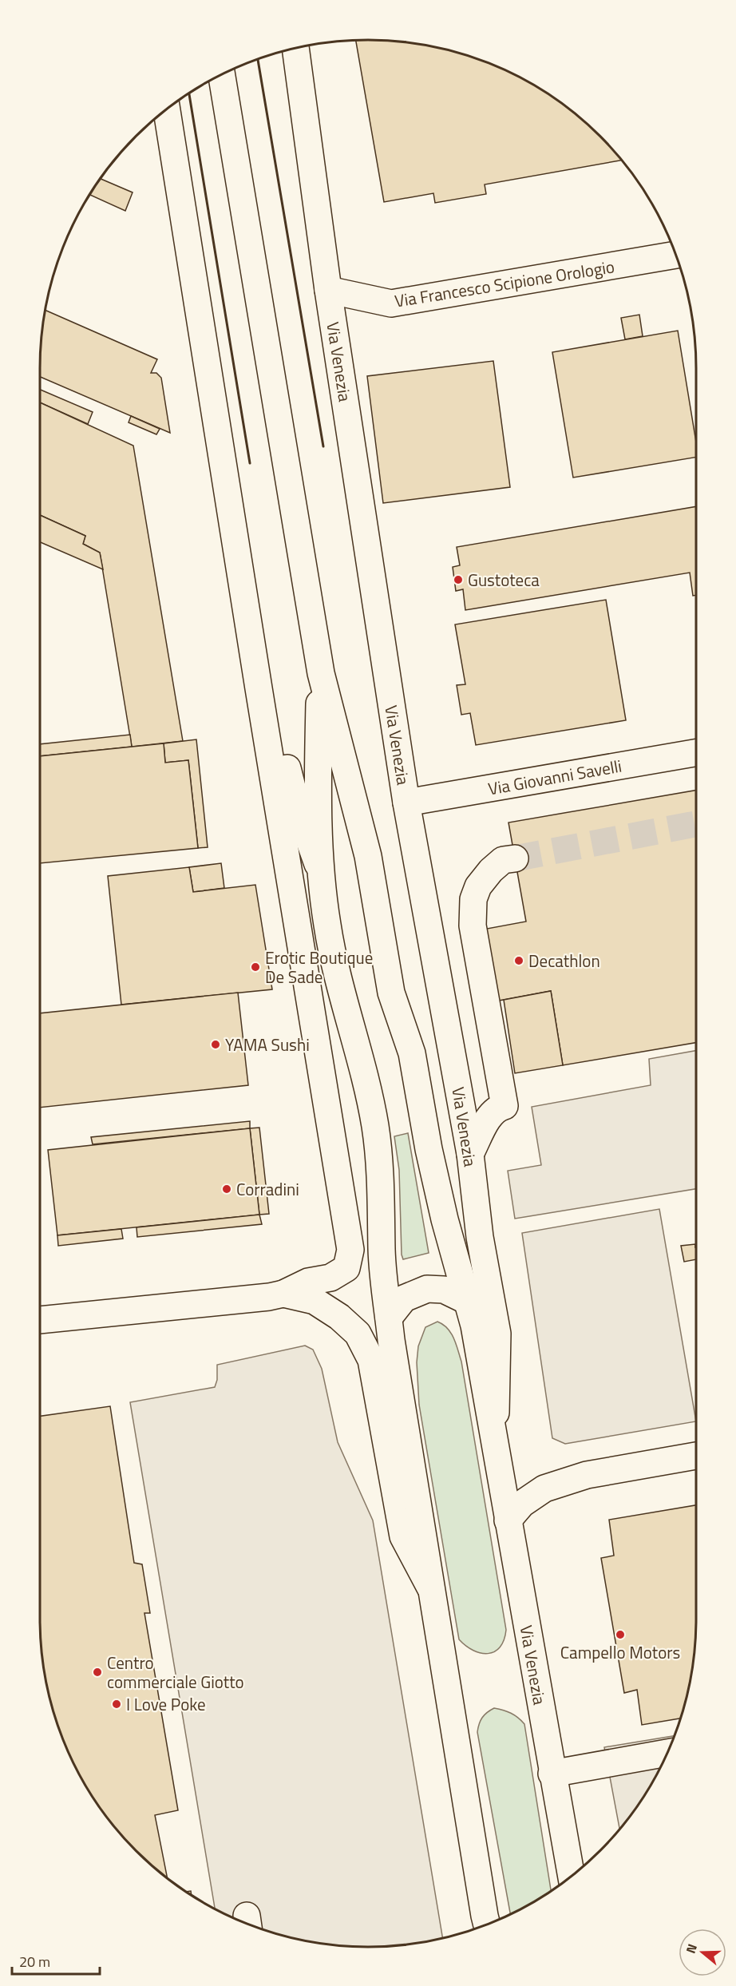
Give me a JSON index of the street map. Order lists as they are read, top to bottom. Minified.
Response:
{"streets":{"street":["Via Francesco Scipione Orologio","Via Venezia","Via Giovanni Savelli"]},"crossings":[["Via Francesco Scipione Orologio","Via Venezia"],["Via Venezia","Via Giovanni Savelli"]],"places":["Gustoteca","Decathlon","Erotic Boutique De Sade","YAMA Sushi","Corradini","Campello Motors","Centro commerciale Giotto","I Love Poke"],"scale_bar":"20 m","north":"left"}
